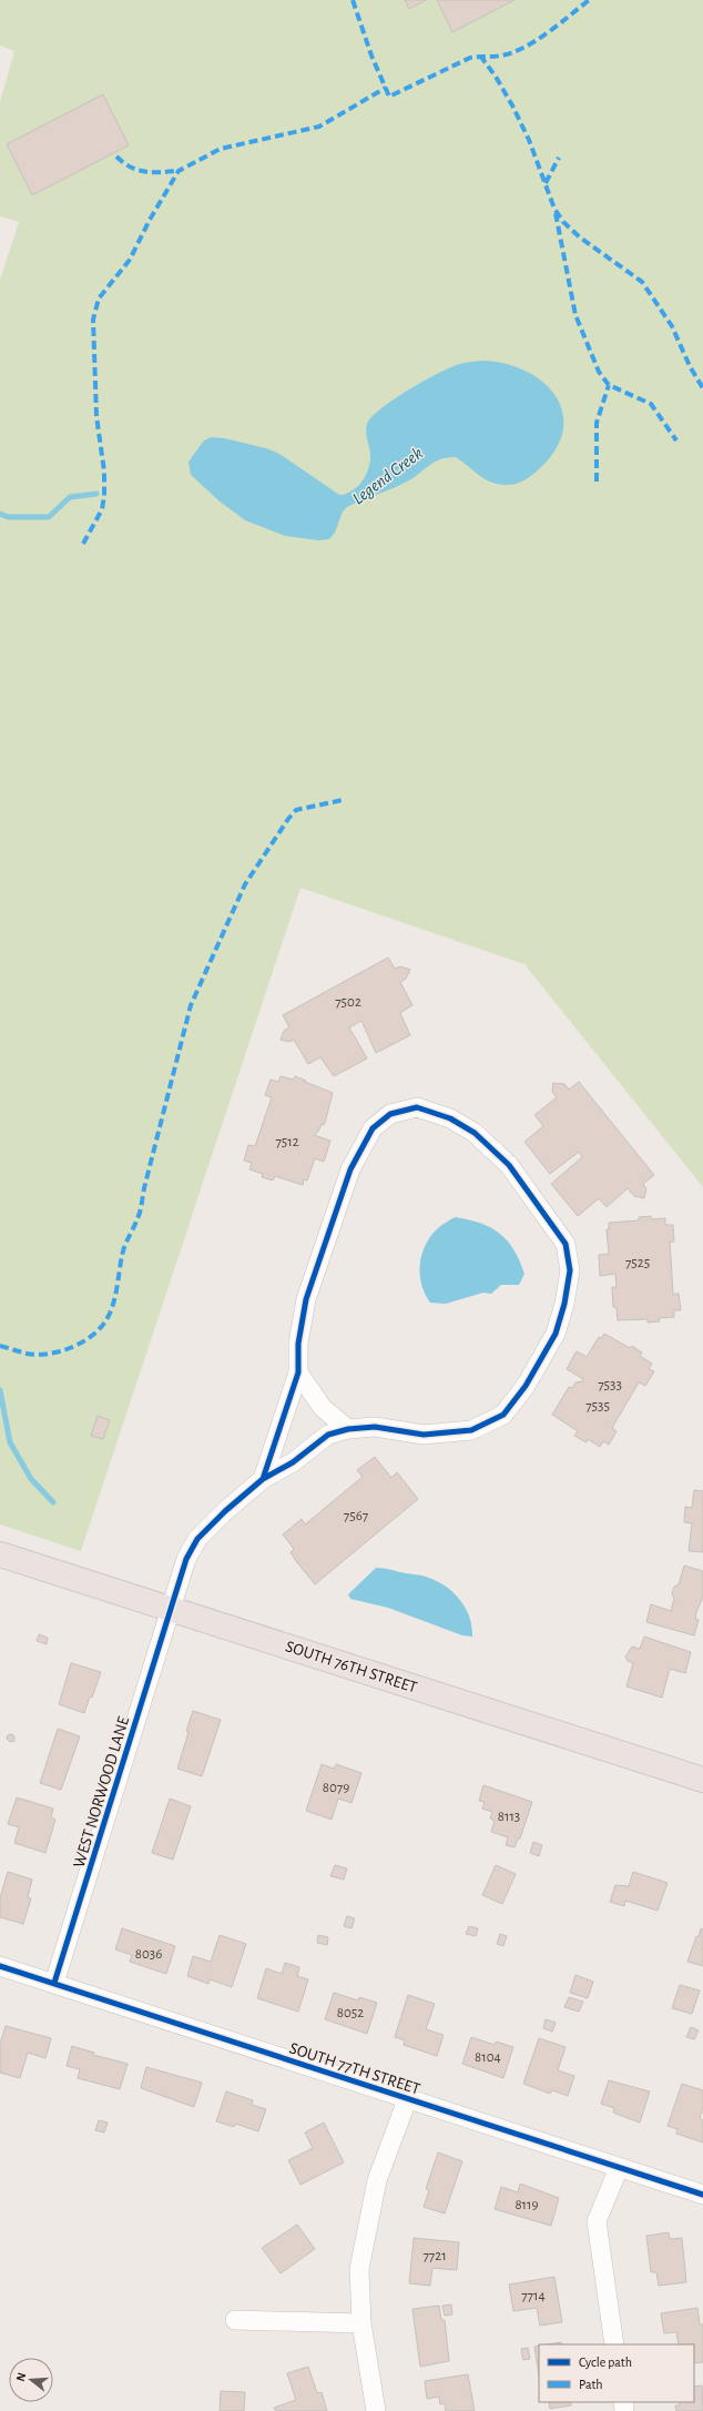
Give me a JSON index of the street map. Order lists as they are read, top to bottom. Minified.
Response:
{"streets":{"main road":["SOUTH 76TH STREET"],"street":["WEST NORWOOD LANE","SOUTH 77TH STREET"]},"crossings":[["SOUTH 76TH STREET","WEST NORWOOD LANE"],["WEST NORWOOD LANE","SOUTH 77TH STREET"]],"water":["Legend Creek"],"house_numbers":["7502","7512","7525","7533","7535","7567","8079","8113","8036","8052","8104","8119","7721","7714"],"legend":["Cycle path","Path"],"north":"left"}
